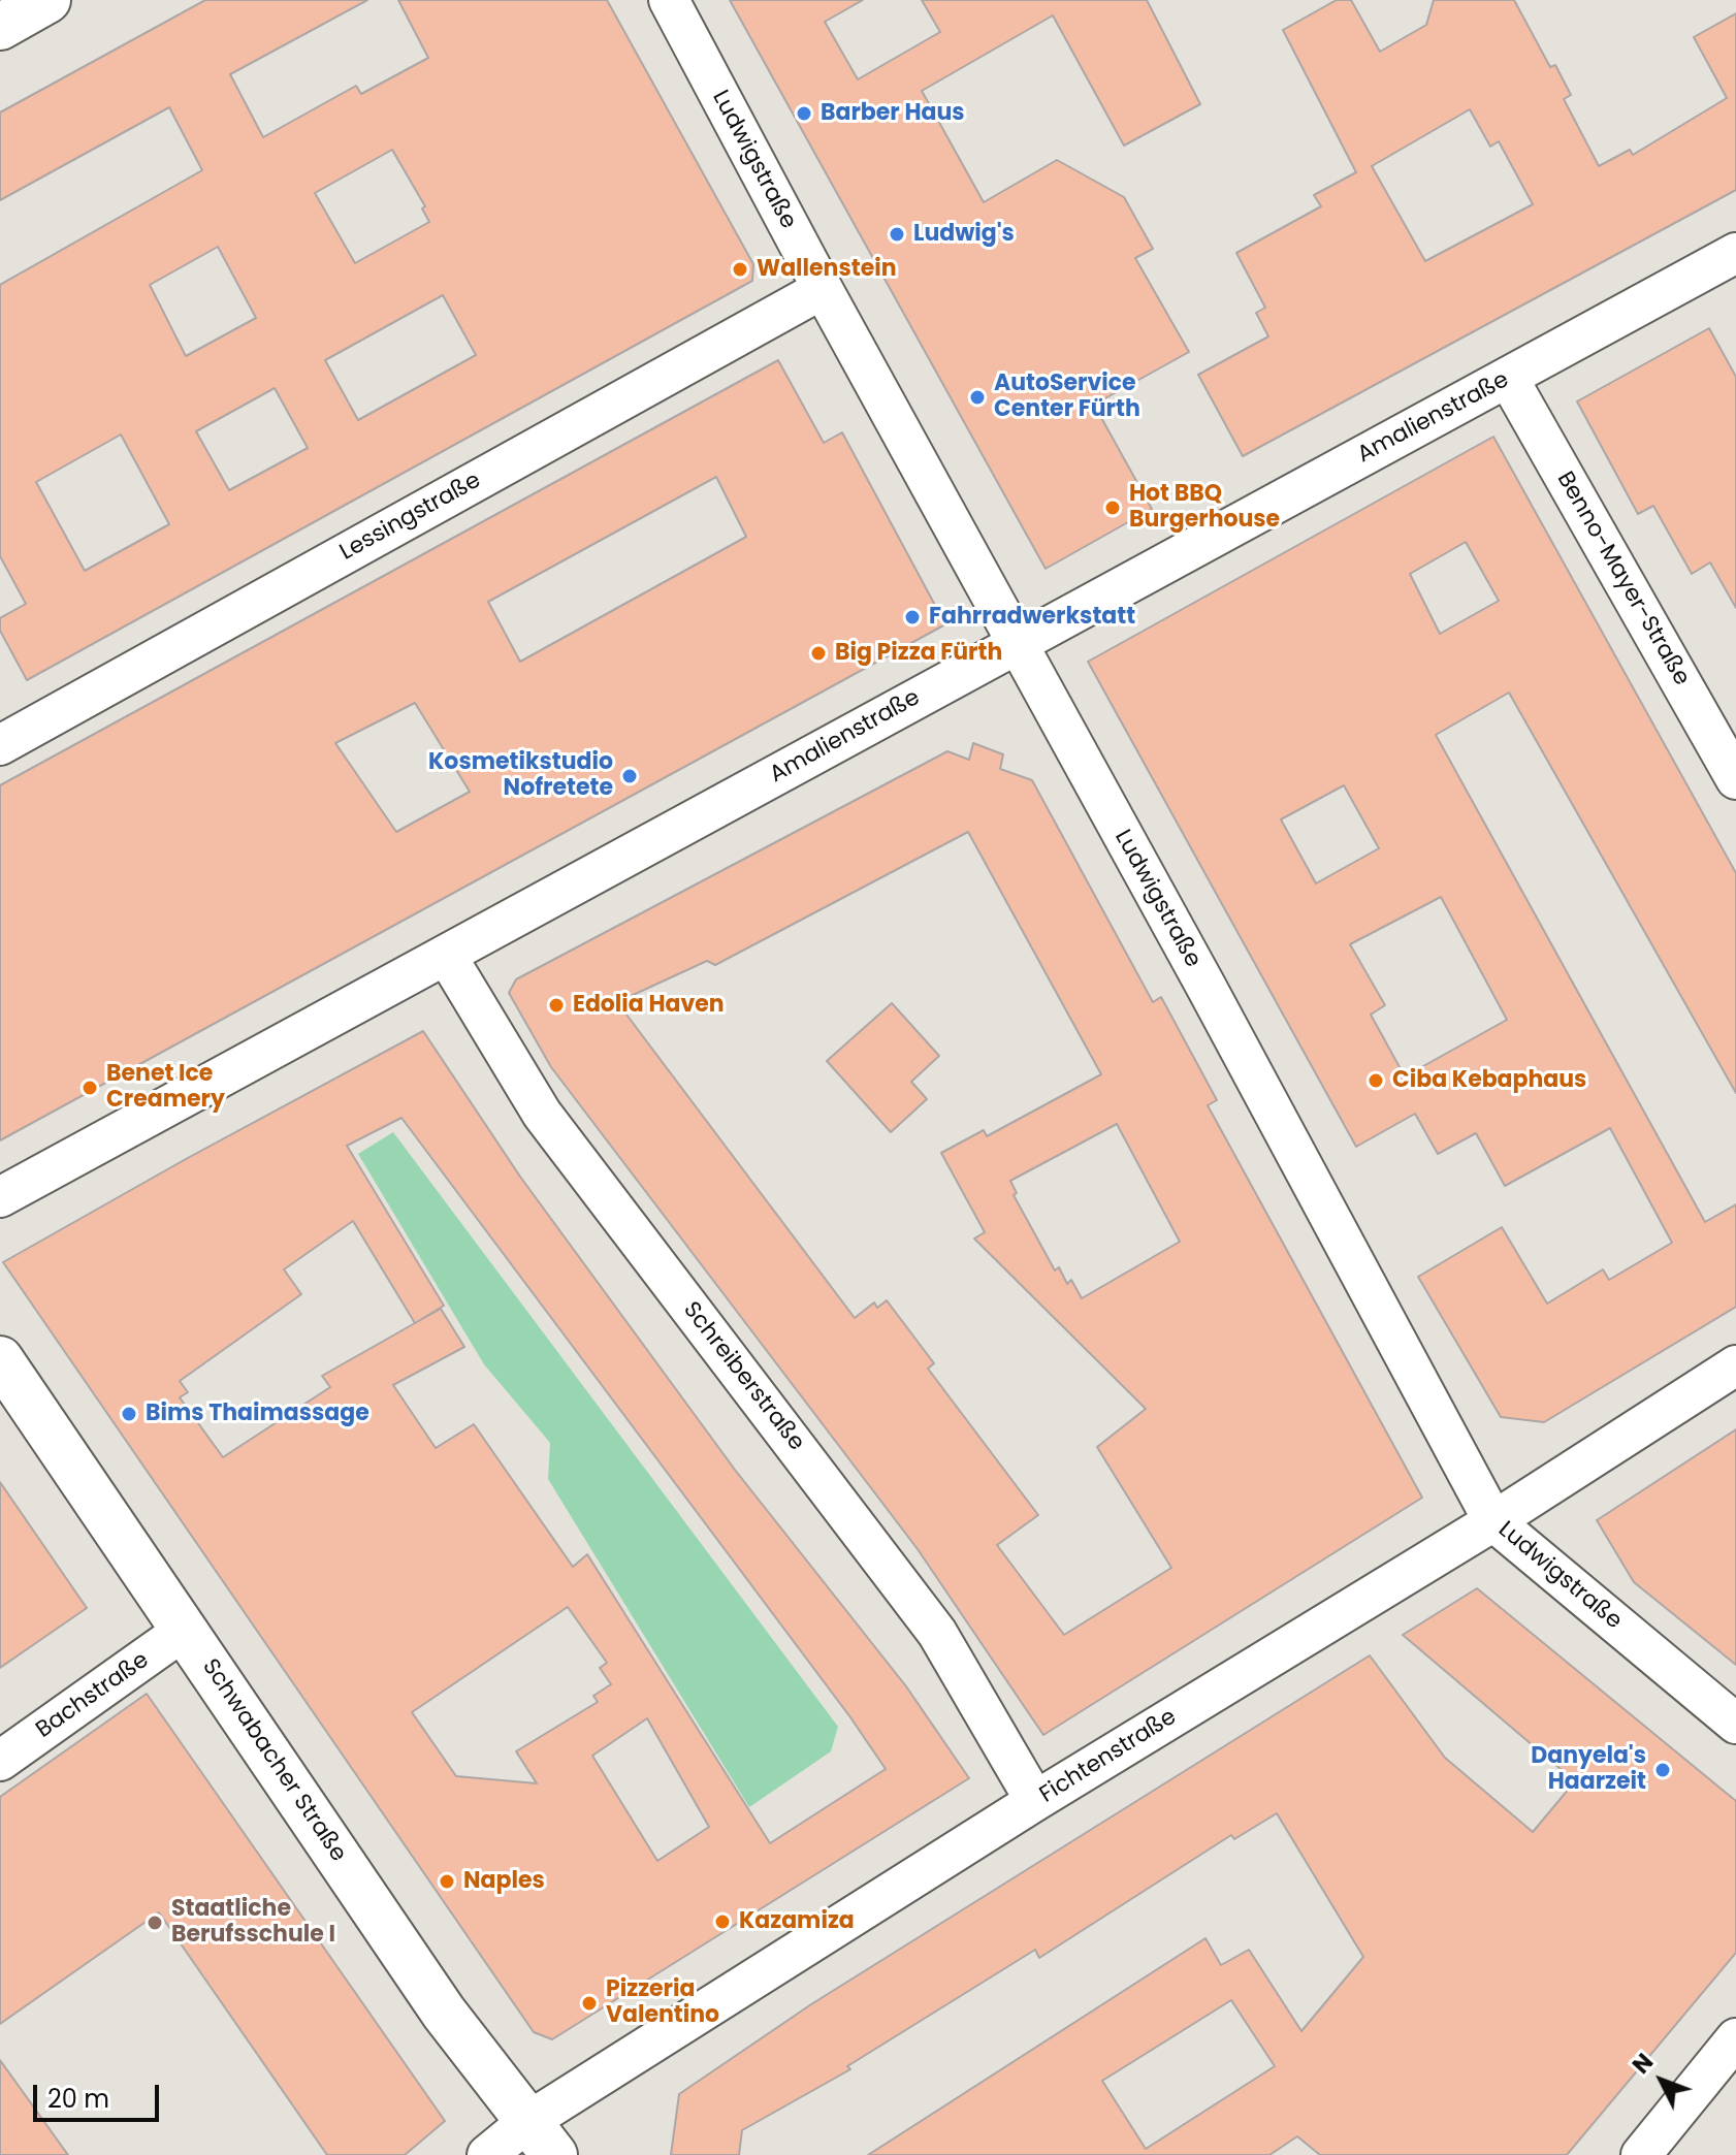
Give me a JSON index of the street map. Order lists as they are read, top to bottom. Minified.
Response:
{"streets":{"main road":["Schwabacher Straße"],"street":["Ludwigstraße","Amalienstraße","Lessingstraße","Benno-Mayer-Straße","Schreiberstraße","Bachstraße","Fichtenstraße"]},"crossings":[["Ludwigstraße","Amalienstraße"],["Ludwigstraße","Lessingstraße"],["Ludwigstraße","Fichtenstraße"],["Amalienstraße","Benno-Mayer-Straße"],["Amalienstraße","Schreiberstraße"],["Schreiberstraße","Fichtenstraße"],["Bachstraße","Schwabacher Straße"],["Fichtenstraße","Schwabacher Straße"]],"places":["Barber Haus","Ludwig's","Wallenstein","AutoService Center Fürth","Hot BBQ Burgerhouse","Fahrradwerkstatt","Big Pizza Fürth","Kosmetikstudio Nofretete","Edolia Haven","Ciba Kebaphaus","Benet Ice Creamery","Bims Thaimassage","Danyela's Haarzeit","Naples","Kazamiza","Staatliche Berufsschule I","Pizzeria Valentino"],"scale_bar":"20 m","north":"top left"}
